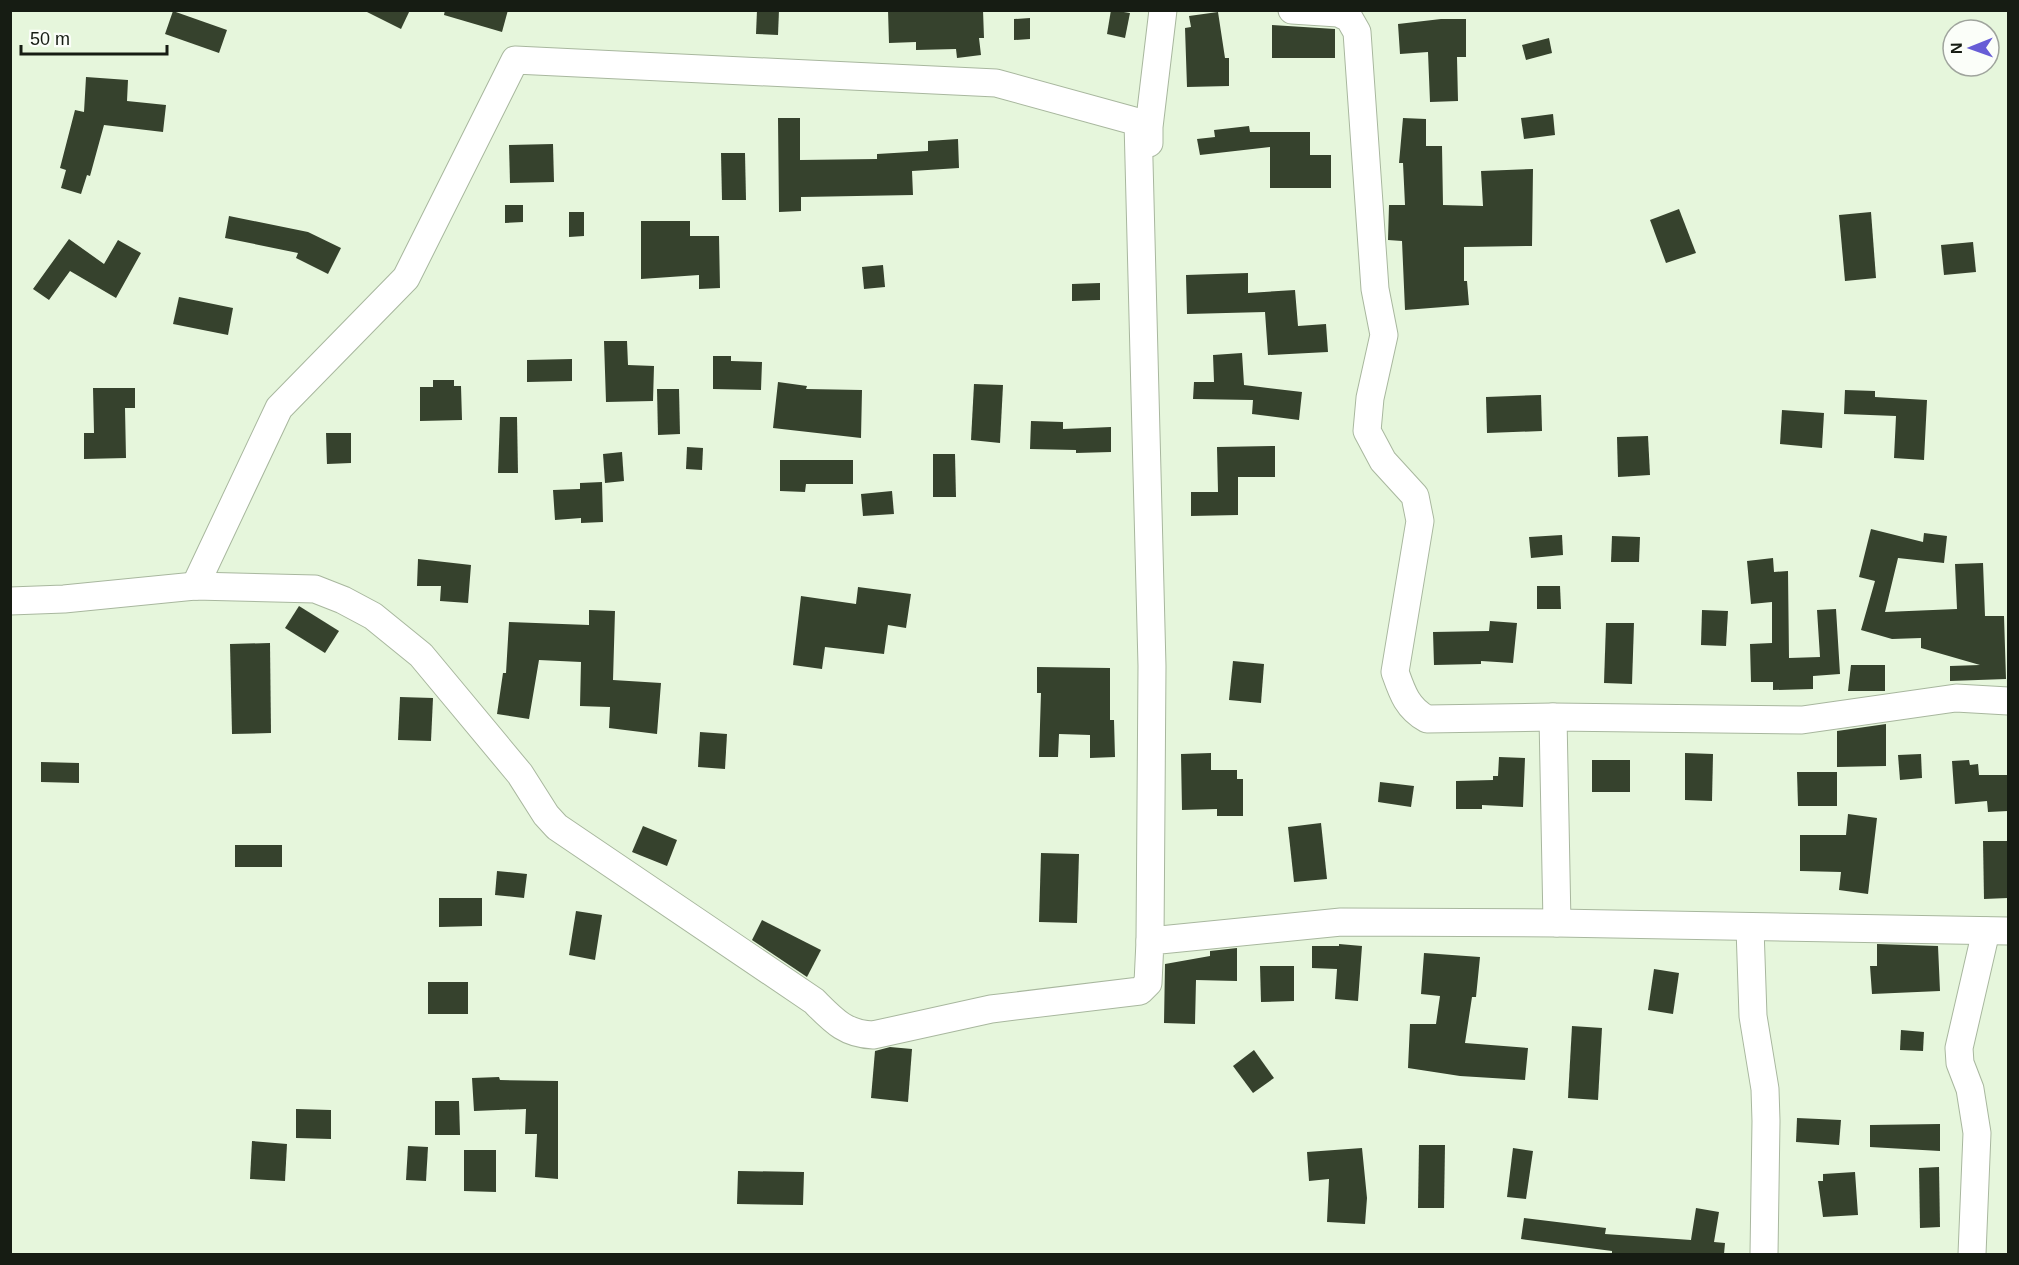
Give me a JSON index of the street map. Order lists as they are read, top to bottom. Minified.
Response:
{"scale_bar":"50 m","north":"left"}
